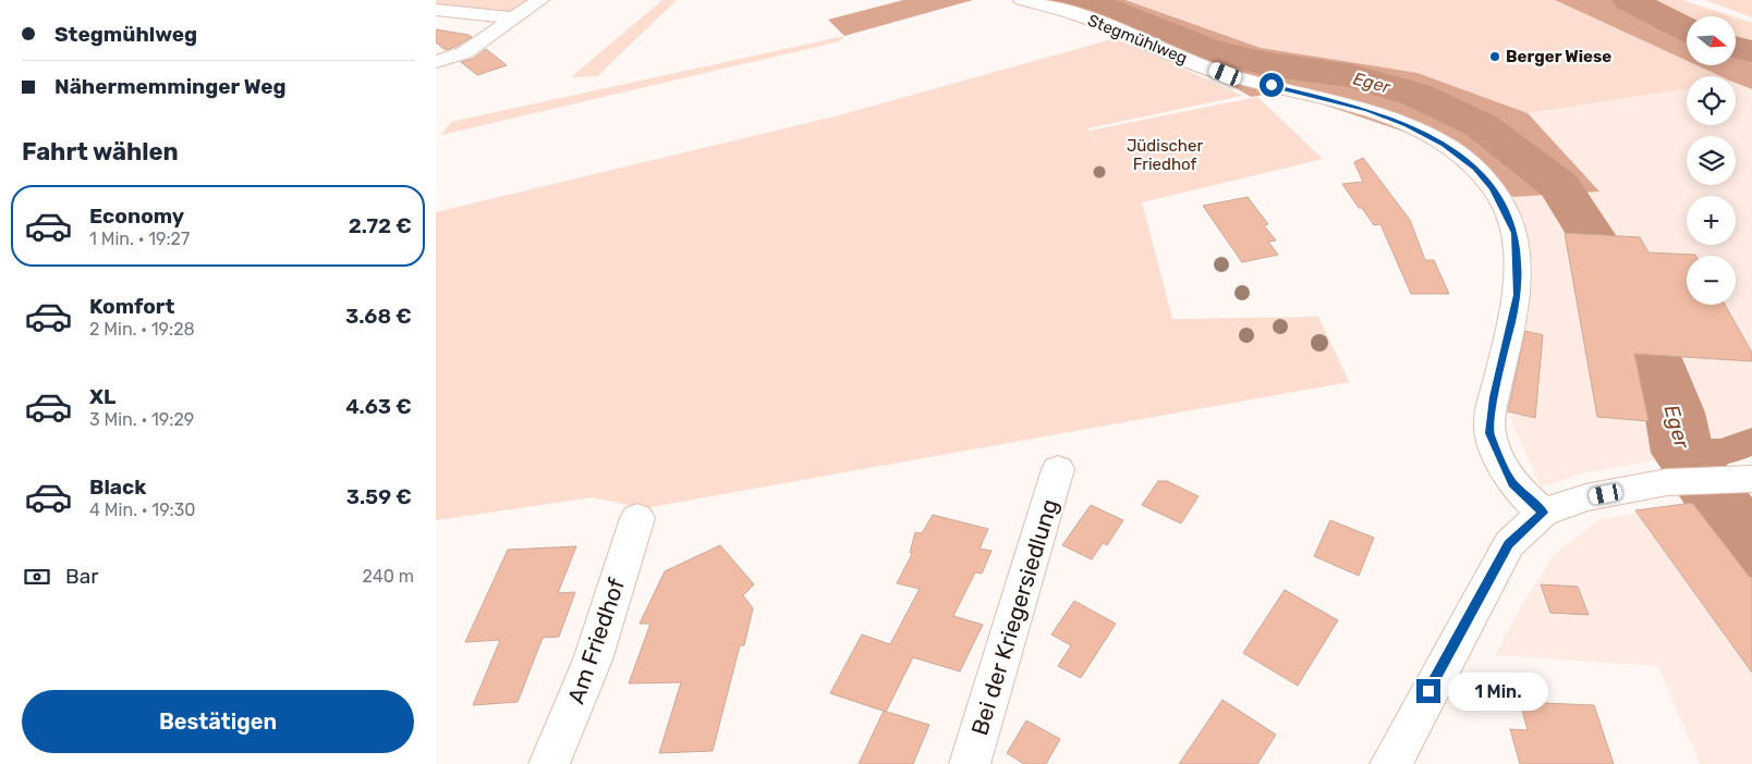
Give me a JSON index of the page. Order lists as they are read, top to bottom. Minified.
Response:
{"streets":{"street":["Stegmühlweg","Bei der Kriegersiedlung","Am Friedhof"]},"water":["Eger"],"parks":["Jüdischer Friedhof"],"places":["Berger Wiese"],"north":"right","page":{"banner":["Stegmühlweg","Nähermemminger Weg"],"map_buttons":["+","−"],"heading":"Fahrt wählen","list":[{"name":"Economy","note":"1 Min. · 19:27","value":"2.72 €"},{"name":"Komfort","note":"2 Min. · 19:28","value":"3.68 €"},{"name":"XL","note":"3 Min. · 19:29","value":"4.63 €"},{"name":"Black","note":"4 Min. · 19:30","value":"3.59 €"}],"pay":["Bar","240 m"],"bubble":"1 Min.","buttons":"Bestätigen"}}
